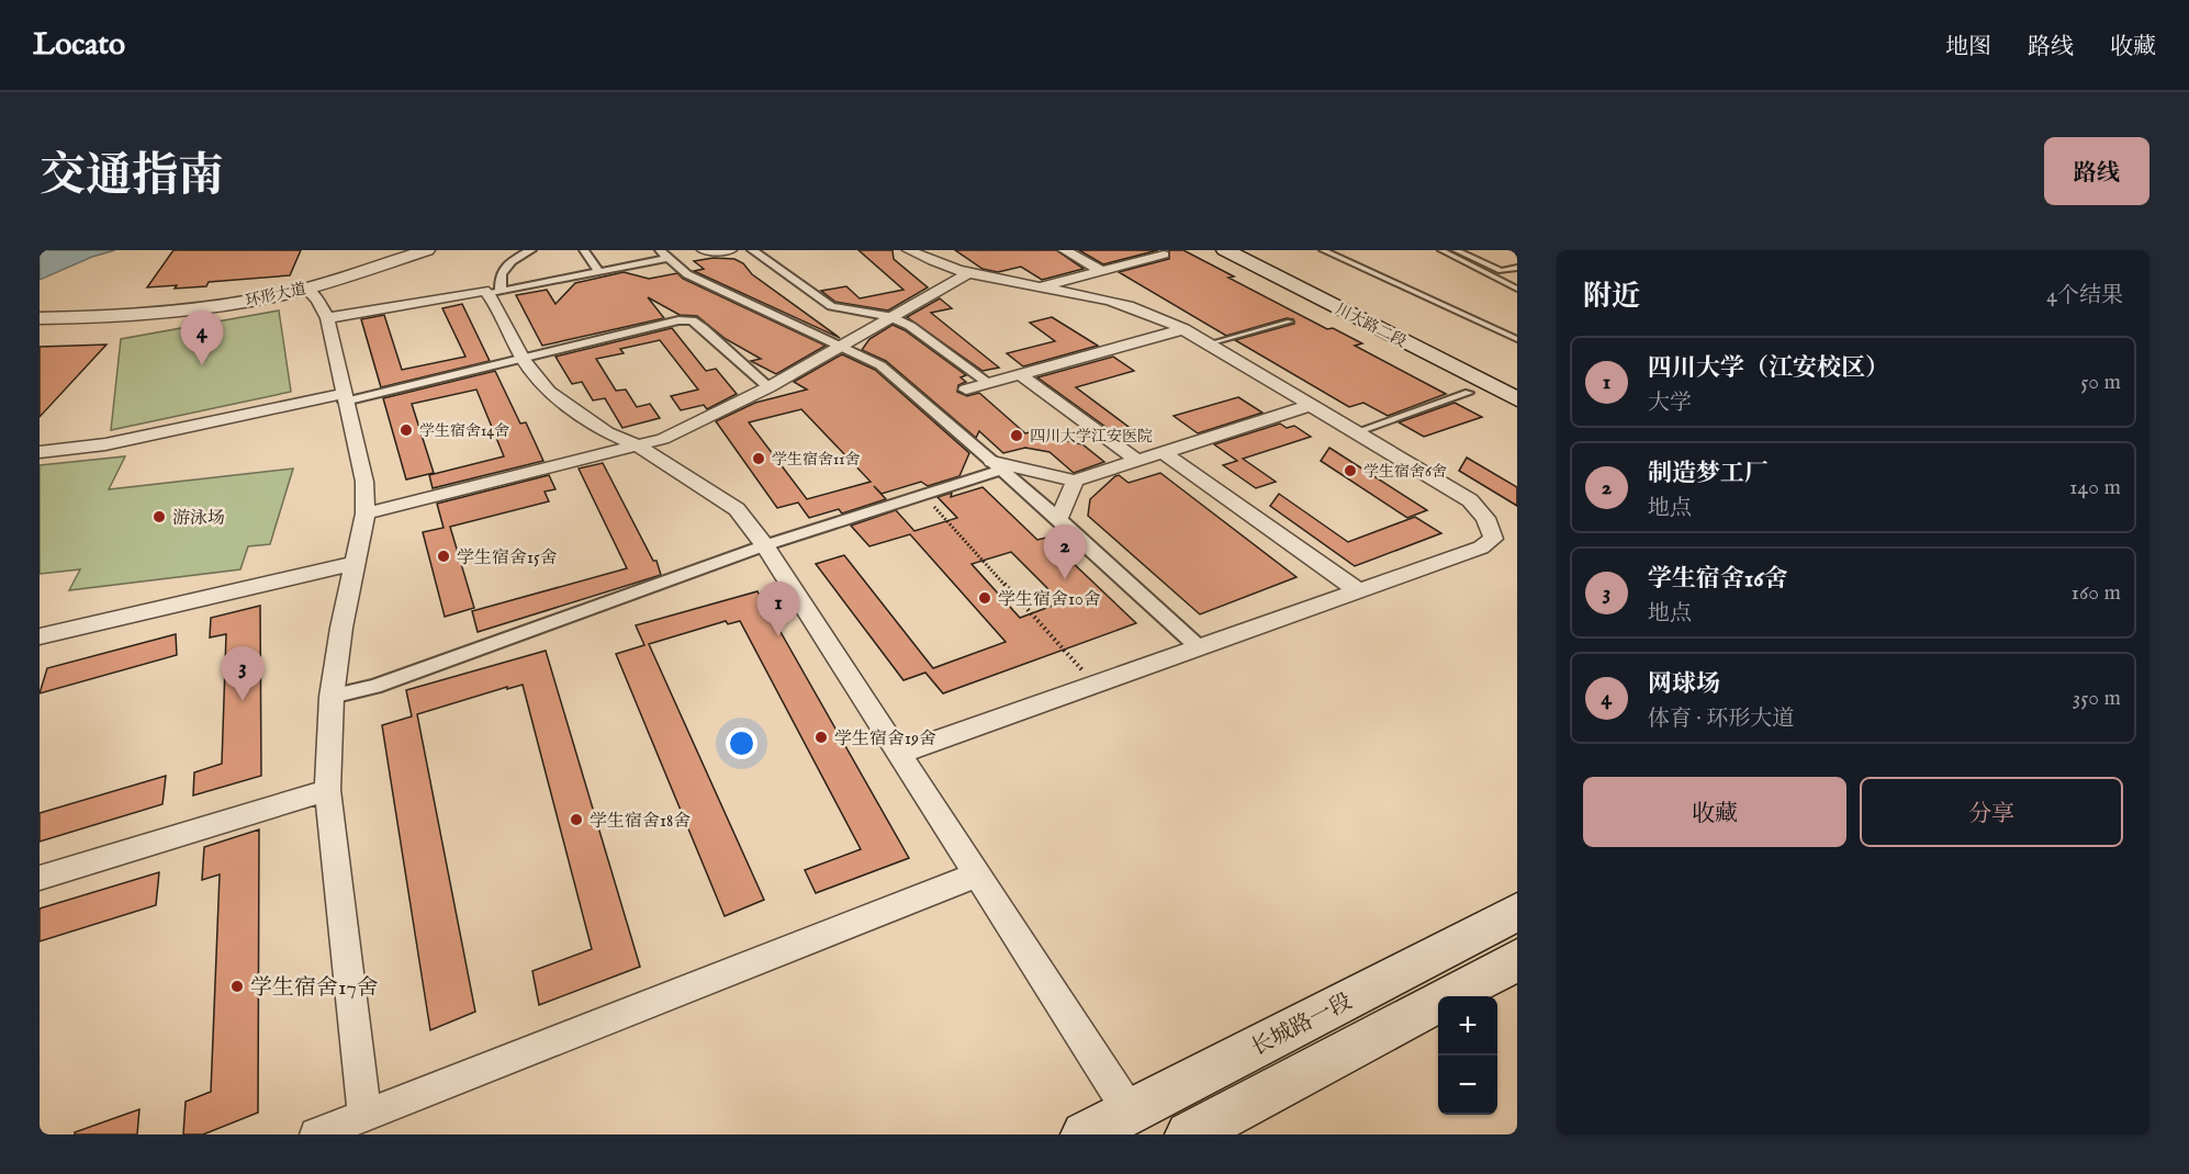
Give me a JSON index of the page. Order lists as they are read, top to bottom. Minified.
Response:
{"streets":{"main road":["川大路二段","长城路一段"],"street":["环形大道"]},"places":["学生宿舍14舍","四川大学江安医院","学生宿舍11舍","学生宿舍6舍","游泳场","学生宿舍15舍","学生宿舍10舍","学生宿舍19舍","学生宿舍18舍","学生宿舍17舍"],"page":{"header":"Locato","nav":["地图","路线","收藏"],"title":"交通指南","buttons":["路线",["收藏","分享"]],"heading":["附近","4个结果"],"pins":["4","2","1","3"],"list":[{"mark":"1","name":"四川大学（江安校区）","note":"大学","value":"50 m"},{"mark":"2","name":"制造梦工厂","note":"地点","value":"140 m"},{"mark":"3","name":"学生宿舍16舍","note":"地点","value":"160 m"},{"mark":"4","name":"网球场","note":"体育 · 环形大道","value":"350 m"}],"map_buttons":["+","−"]}}
